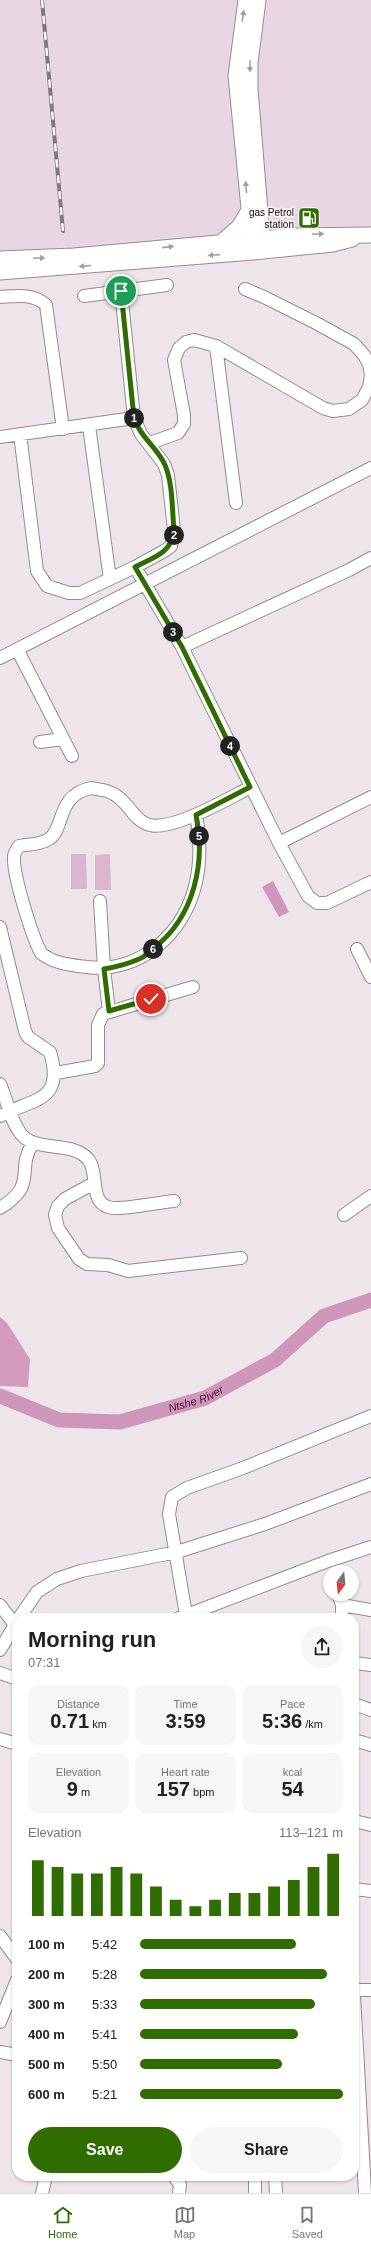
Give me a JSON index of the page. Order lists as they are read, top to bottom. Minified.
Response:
{"water":["Ntshe River"],"places":{"fuel station":["gas Petrol station"]},"north":"bottom","page":{"pins":["1","2","3","4","5","6"],"heading":["Morning run","07:31"],"stats":[["Distance","0.71 km"],["Time","3:59"],["Pace","5:36 /km"],["Elevation","9 m"],["Heart rate","157 bpm"],["kcal","54"]],"chart":["Elevation","113–121 m"],"list":[{"name":"100 m","note":"5:42"},{"name":"200 m","note":"5:28"},{"name":"300 m","note":"5:33"},{"name":"400 m","note":"5:41"},{"name":"500 m","note":"5:50"},{"name":"600 m","note":"5:21"}],"buttons":["Save","Share"],"tabs":["Home","Map","Saved"]}}
